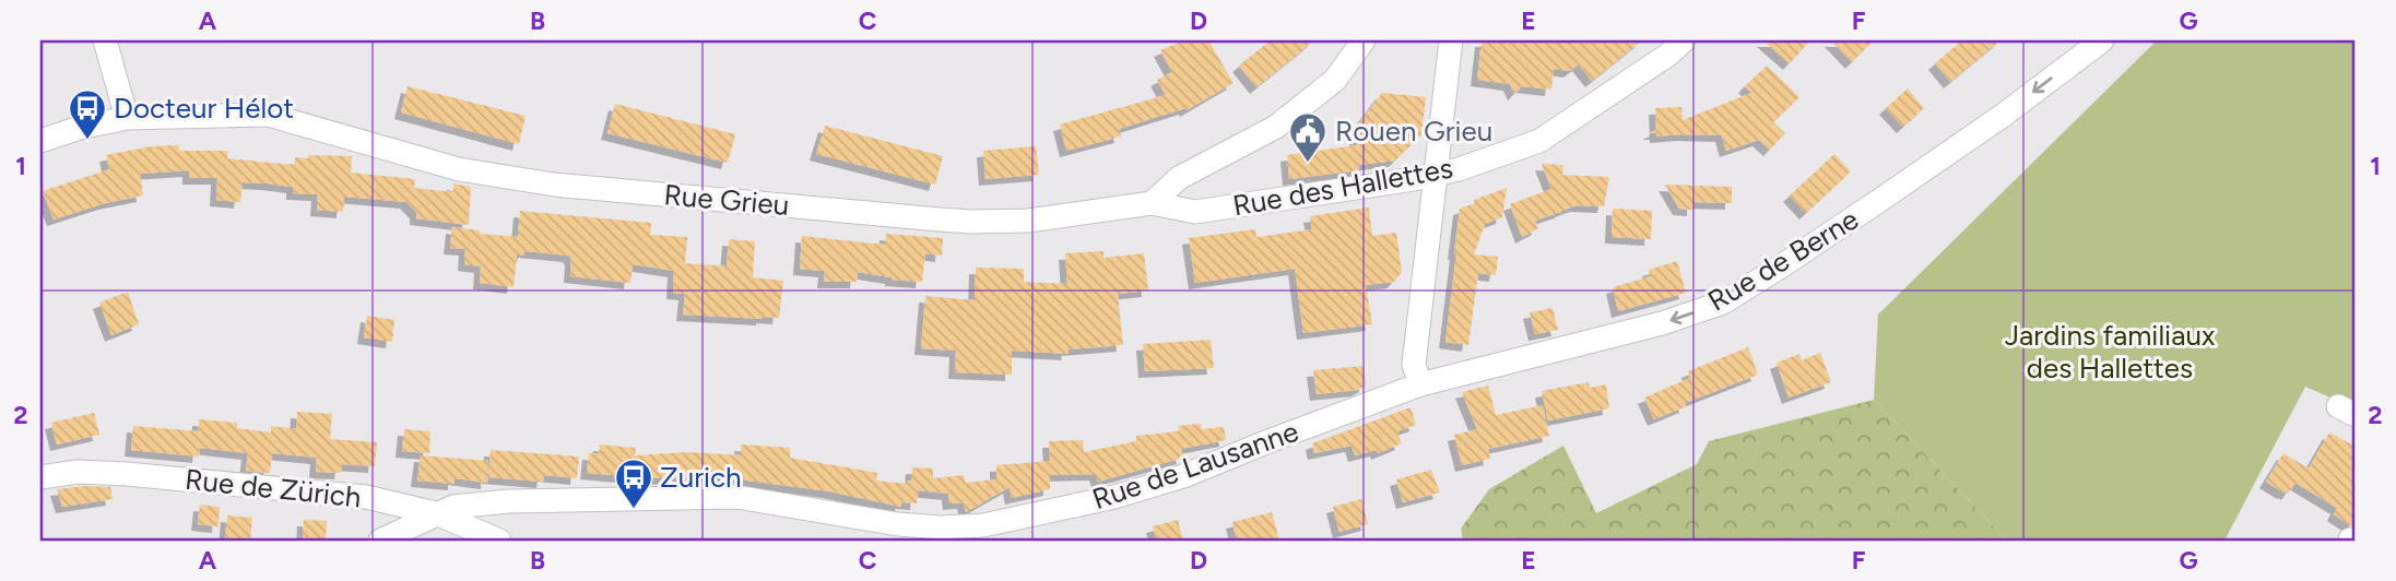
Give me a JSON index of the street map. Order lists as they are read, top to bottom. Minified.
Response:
{"streets":{"street":["Rue des Hallettes","Rue Grieu","Rue de Berne","Rue de Lausanne","Rue de Zürich"]},"crossings":[["Rue des Hallettes","Rue Grieu"],["Rue de Berne","Rue de Lausanne"],["Rue de Lausanne","Rue de Zürich"]],"one_way":["Rue de Berne"],"parks":["Jardins familiaux des Hallettes"],"places":{"bus stop":["Docteur Hélot","Zurich"],"public building":["Rouen Grieu"]},"grid":{"columns":["A","B","C","D","E","F","G"],"rows":["1","2"]}}
